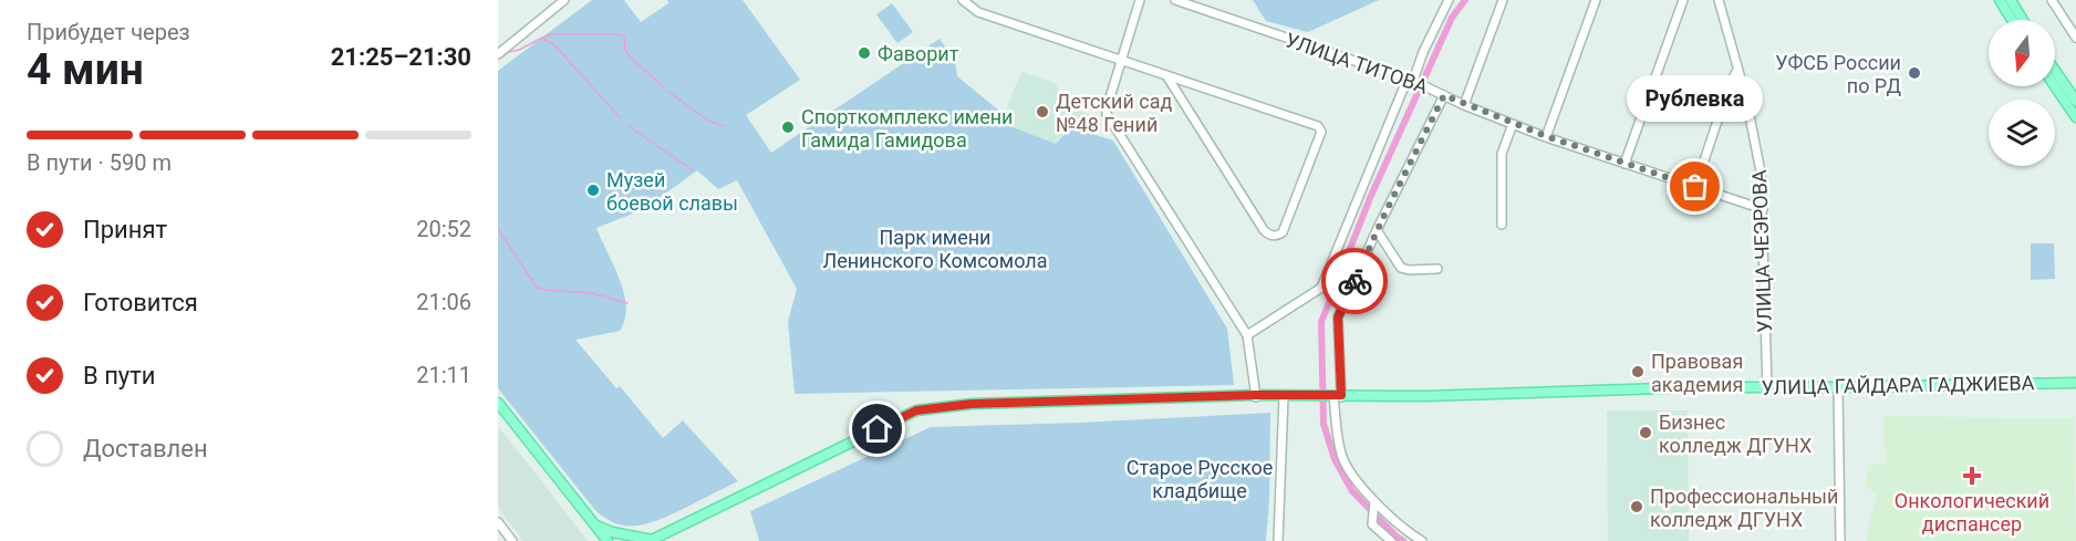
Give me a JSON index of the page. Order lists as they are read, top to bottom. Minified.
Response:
{"streets":{"main road":["УЛИЦА ГАЙДАРА ГАДЖИЕВА"],"street":["УЛИЦА ТИТОВА","УЛИЦА ЧЕЭРОВА"]},"crossings":[["УЛИЦА ТИТОВА","УЛИЦА ЧЕЭРОВА"],["УЛИЦА ЧЕЭРОВА","УЛИЦА ГАЙДАРА ГАДЖИЕВА"]],"parks":["Парк имени Ленинского Комсомола","Старое Русское кладбище"],"places":{"other":["Фаворит","УФСБ России по РД","Детский сад №48 Гений","Спорткомплекс имени Гамида Гамидова","Рублевка","Музей боевой славы","Правовая академия","Бизнес колледж ДГУНХ","Профессиональный колледж ДГУНХ"],"health":["Онкологический диспансер"]},"north":"bottom","page":{"heading":["4 мин","Прибудет через","21:25–21:30"],"bubble":"Рублевка","bar":"В пути · 590 m","list":[["Принят","20:52"],["Готовится","21:06"],["В пути","21:11"],"Доставлен"]}}
